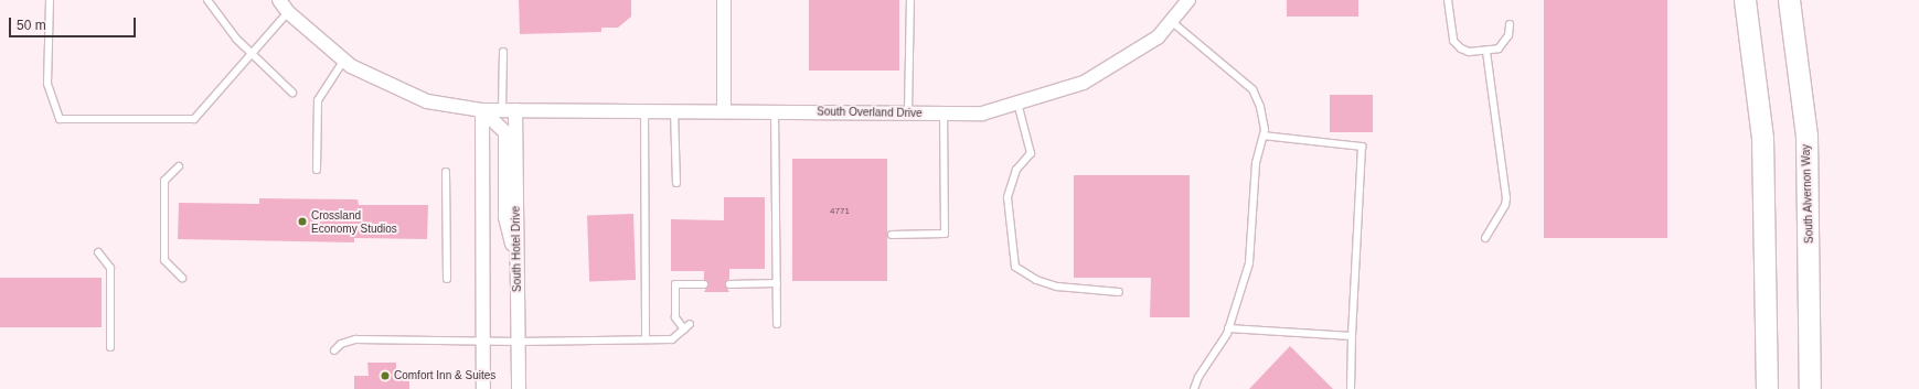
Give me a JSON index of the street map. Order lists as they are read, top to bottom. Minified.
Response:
{"streets":{"main road":["South Alvernon Way"],"street":["South Overland Drive","South Hotel Drive"]},"crossings":[["South Overland Drive","South Hotel Drive"]],"places":["Crossland Economy Studios","Comfort Inn & Suites"],"house_numbers":["4771"],"scale_bar":"50 m"}
